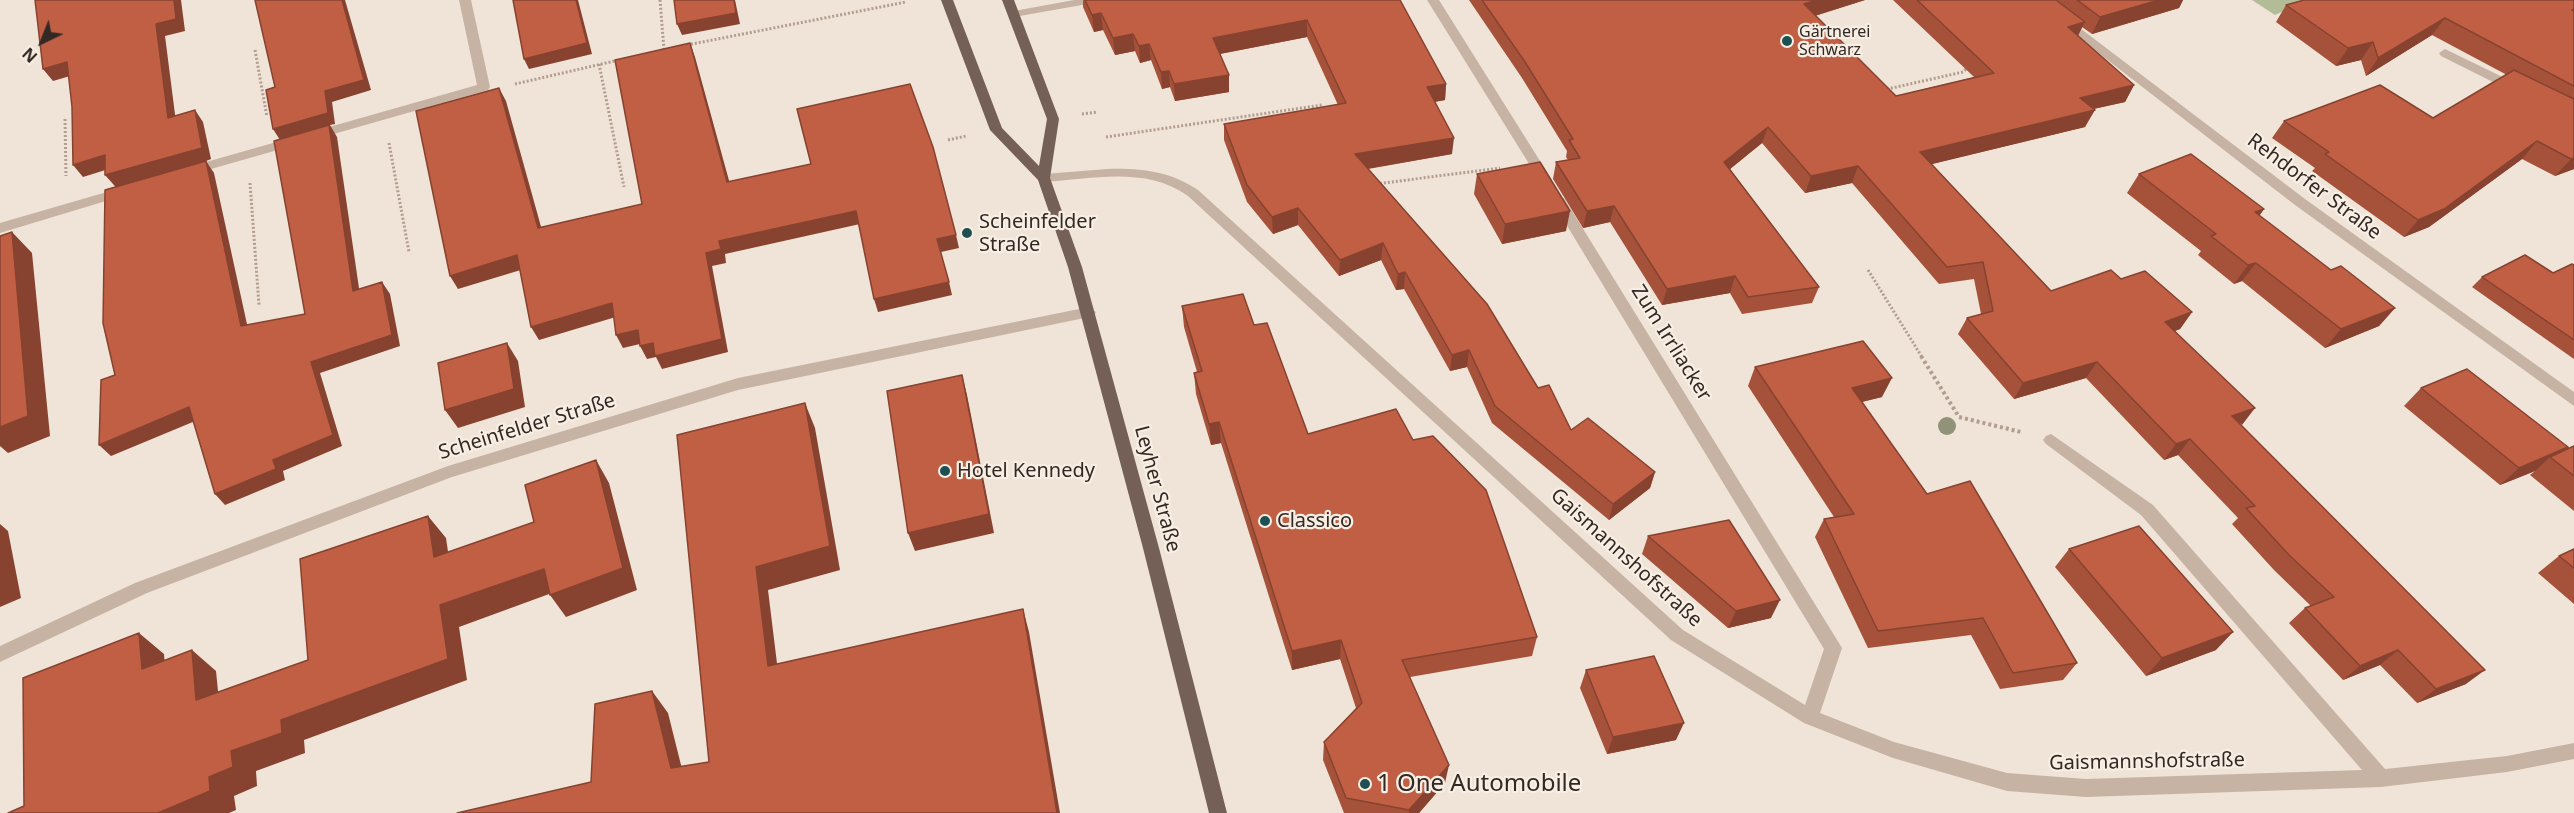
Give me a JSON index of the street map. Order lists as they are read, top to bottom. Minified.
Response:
{"streets":{"main road":["Leyher Straße"],"street":["Rehdorfer Straße","Zum Irrliacker","Scheinfelder Straße","Gaismannshofstraße"]},"crossings":[["Zum Irrliacker","Gaismannshofstraße"],["Scheinfelder Straße","Leyher Straße"],["Leyher Straße","Gaismannshofstraße"]],"places":["Gärtnerei Schwarz","Scheinfelder Straße","Hotel Kennedy","Classico","1 One Automobile"],"north":"bottom left"}
